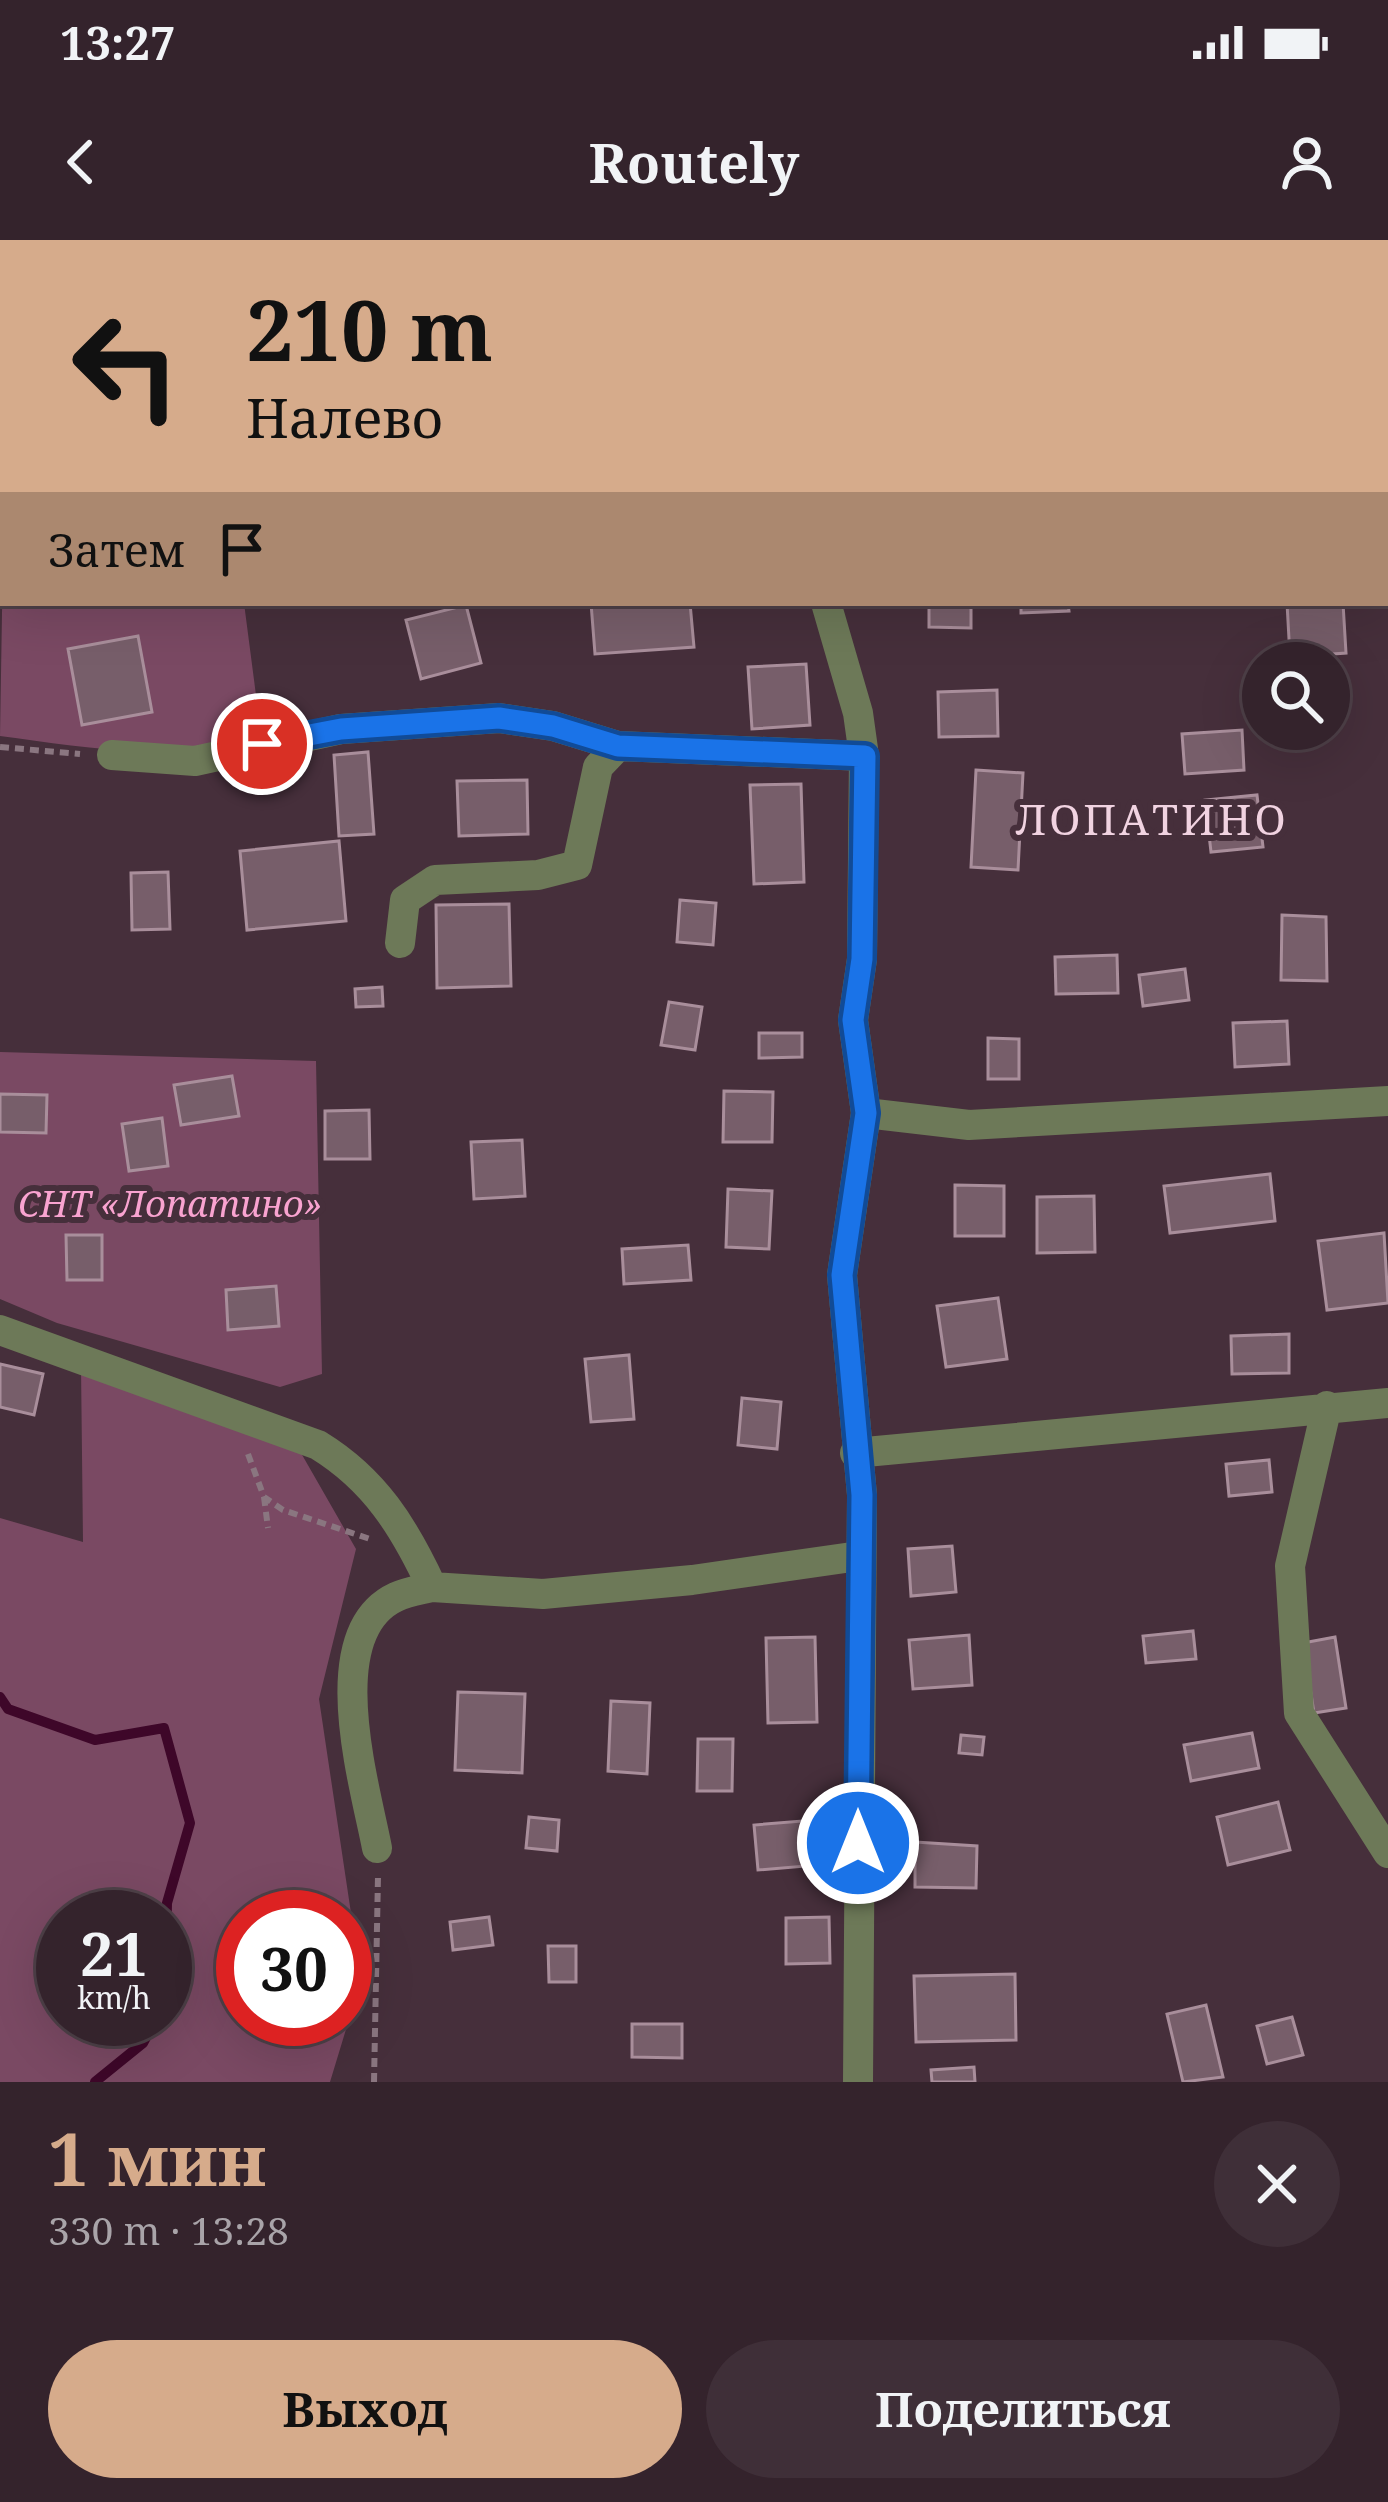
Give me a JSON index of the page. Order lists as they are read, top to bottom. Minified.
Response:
{"districts":["ЛОПАТИНО"],"parks":["СНТ «Лопатино»"],"page":{"status":"13:27","header":"Routely","turn":["210 m","Налево"],"then":"Затем","speed":"21 km/h","limit":"30","heading":["1 мин","330 m · 13:28"],"buttons":["Выход","Поделиться"]}}
